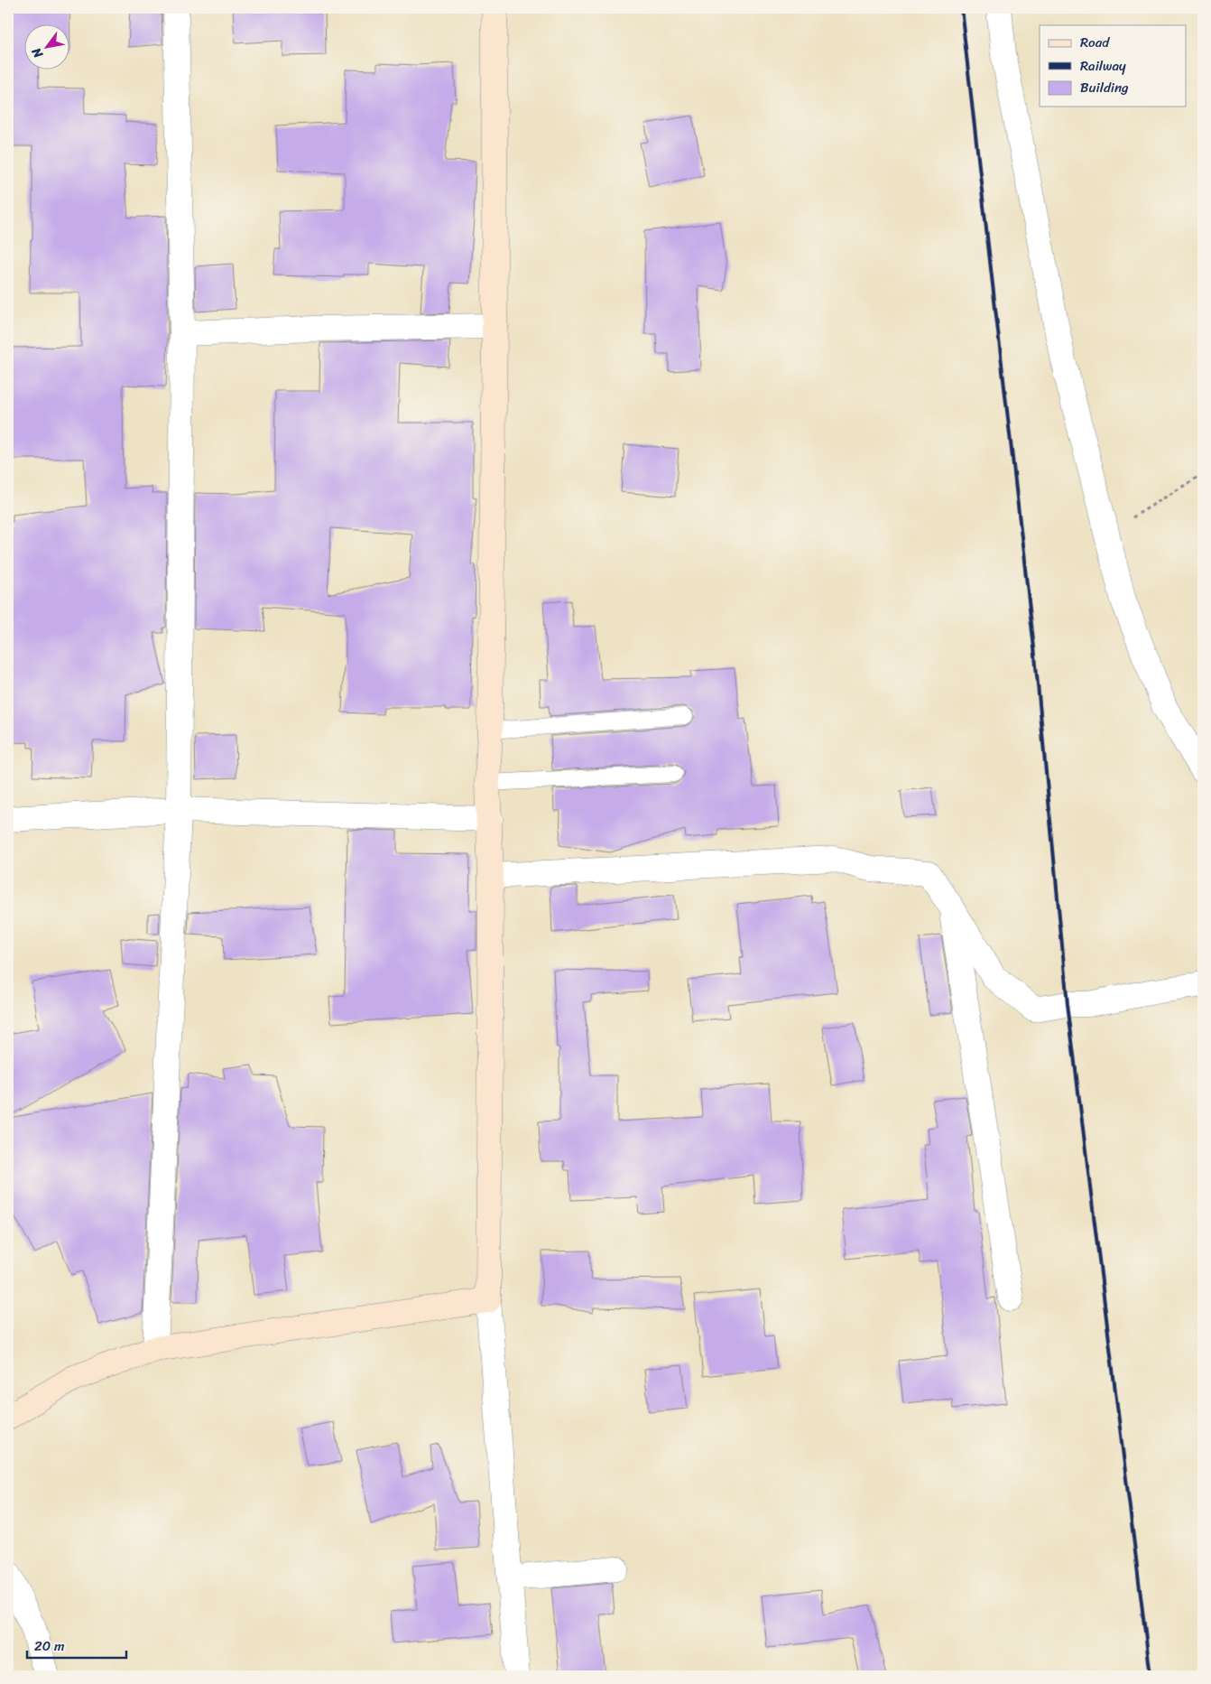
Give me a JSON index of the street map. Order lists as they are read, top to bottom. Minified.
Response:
{"legend":["Road","Railway","Building"],"scale_bar":"20 m","north":"bottom left"}
